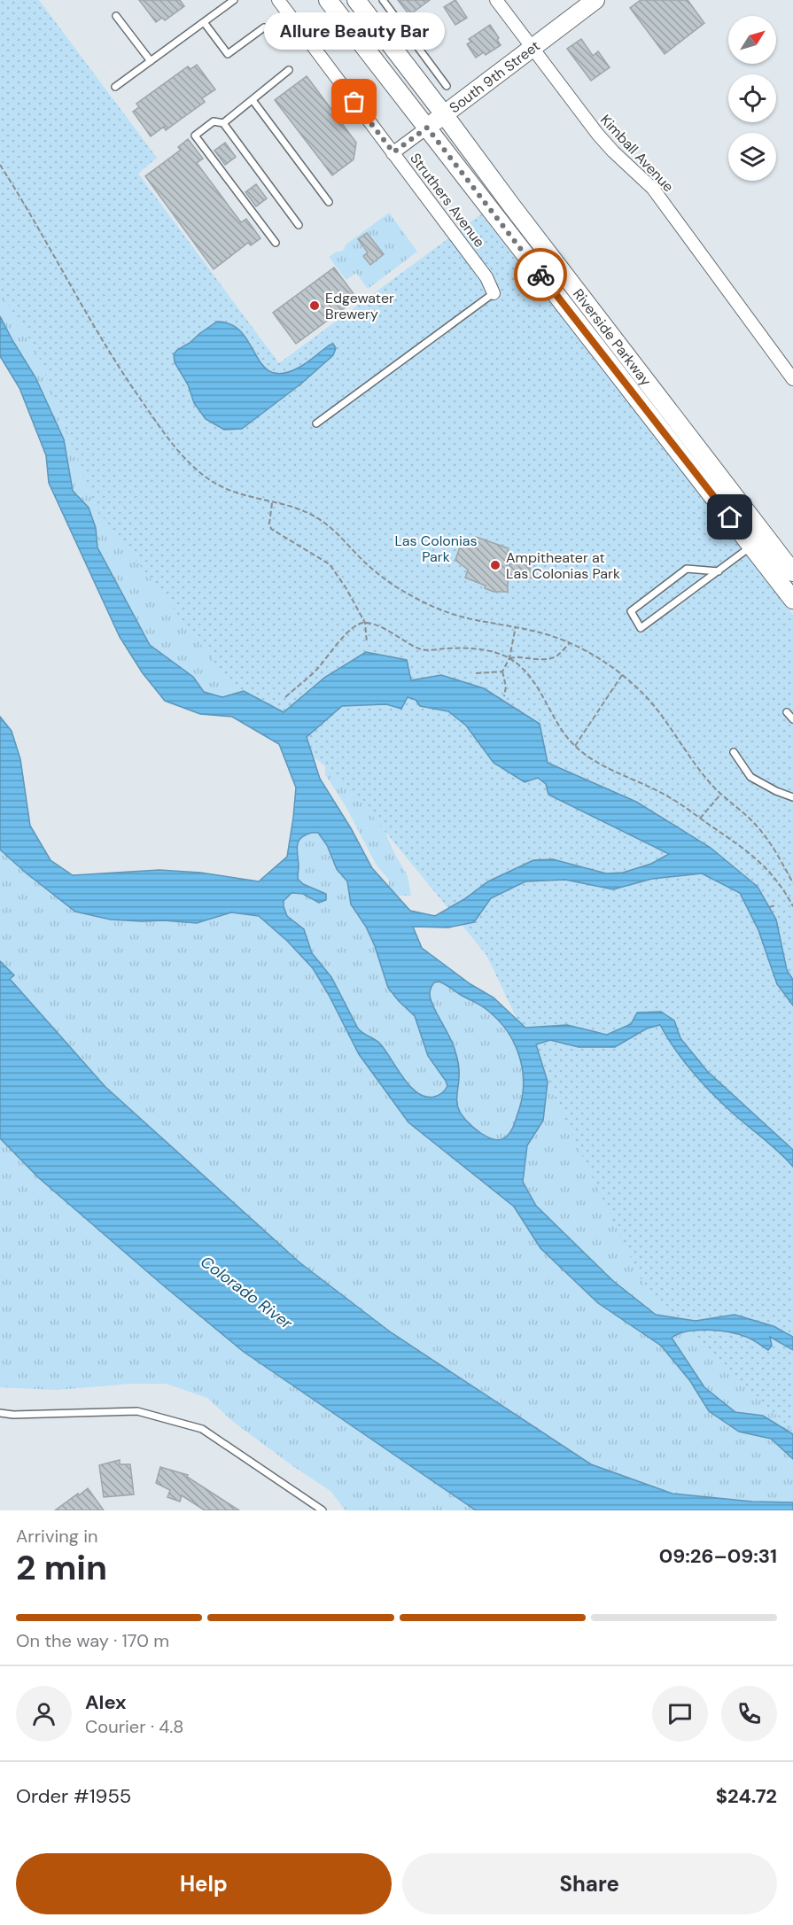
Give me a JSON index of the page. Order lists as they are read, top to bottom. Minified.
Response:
{"streets":{"main road":["South 9th Street","Riverside Parkway"],"street":["Kimball Avenue","Struthers Avenue"]},"crossings":[["South 9th Street","Kimball Avenue"],["South 9th Street","Struthers Avenue"],["South 9th Street","Riverside Parkway"]],"water":["Colorado River"],"parks":["Las Colonias Park"],"places":["Allure Beauty Bar","Edgewater Brewery","Ampitheater at Las Colonias Park"],"north":"top right","page":{"bubble":"Allure Beauty Bar","heading":["2 min","Arriving in","09:26–09:31"],"panel":["Alex","Courier · 4.8","Order #1955","$24.72"],"bar":"On the way · 170 m","buttons":["Help","Share"]}}
